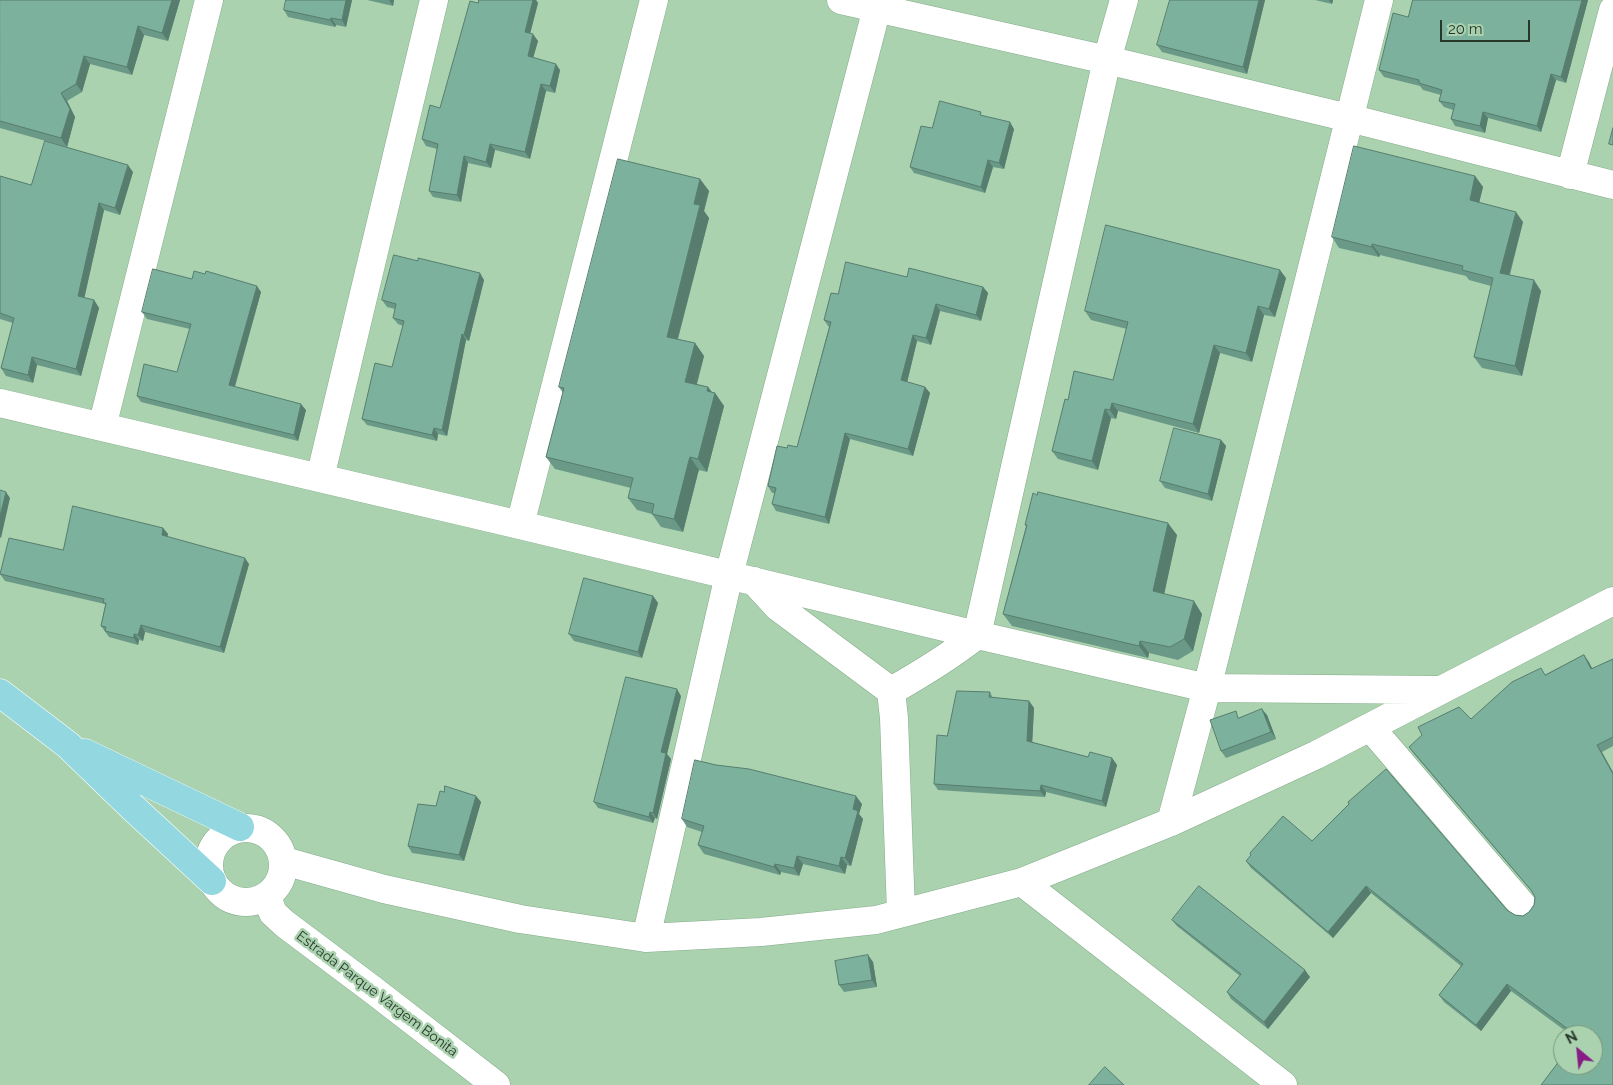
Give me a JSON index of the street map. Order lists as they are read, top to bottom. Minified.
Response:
{"streets":{"street":["Estrada Parque Vargem Bonita"]},"scale_bar":"20 m","north":"top left"}
